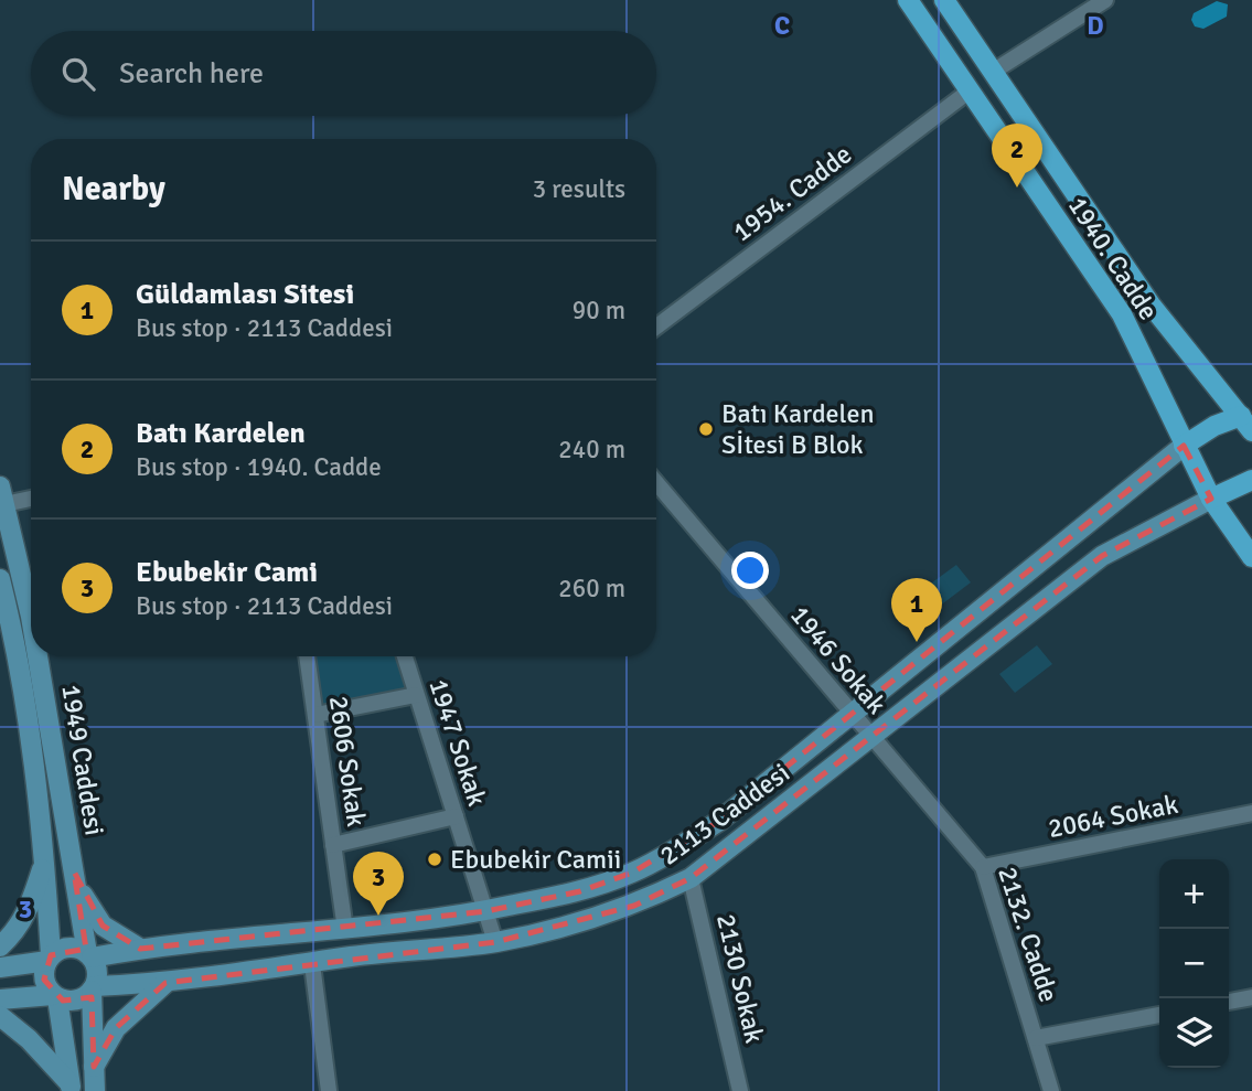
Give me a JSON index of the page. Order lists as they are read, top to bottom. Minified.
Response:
{"streets":{"main road":["1940. Cadde"],"street":["1954. Cadde","1946 Sokak","1947 Sokak","1949 Caddesi","2606 Sokak","2113 Caddesi","2064 Sokak","2132. Cadde","2130 Sokak"]},"crossings":[["1954. Cadde","1940. Cadde"],["1940. Cadde","2113 Caddesi"],["1946 Sokak","2113 Caddesi"],["1946 Sokak","2132. Cadde"],["1947 Sokak","2113 Caddesi"],["1949 Caddesi","2113 Caddesi"],["2606 Sokak","2113 Caddesi"],["2113 Caddesi","2132. Cadde"],["2113 Caddesi","2130 Sokak"],["2064 Sokak","2132. Cadde"]],"places":["Batı Kardelen Sİtesi B Blok","Ebubekir Camii"],"page":{"search":"Search here","pins":["2","1","3"],"heading":["Nearby","3 results"],"list":[{"mark":"1","name":"Güldamlası Sitesi","note":"Bus stop · 2113 Caddesi","value":"90 m"},{"mark":"2","name":"Batı Kardelen","note":"Bus stop · 1940. Cadde","value":"240 m"},{"mark":"3","name":"Ebubekir Cami","note":"Bus stop · 2113 Caddesi","value":"260 m"}],"map_buttons":["+","−"]},"grid":{"columns":["C","D"],"rows":["3"]}}
